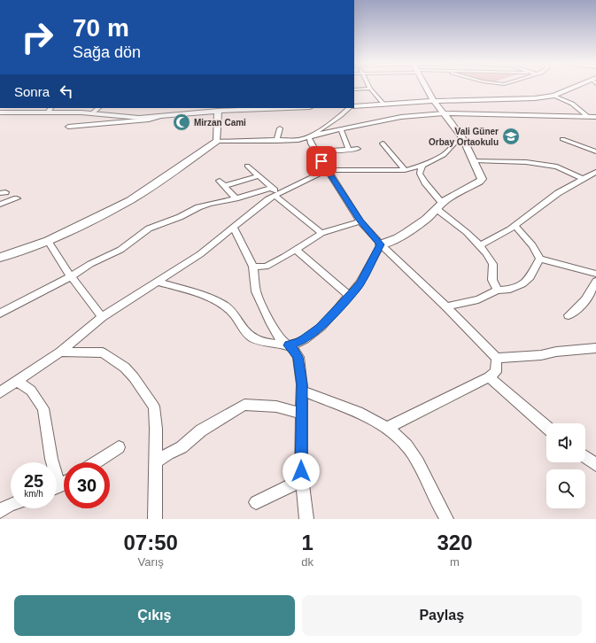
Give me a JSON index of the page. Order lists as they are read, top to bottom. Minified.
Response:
{"places":{"mosque":["Mirzan Cami"],"school or university":["Vali Güner Orbay Ortaokulu"]},"page":{"turn":["70 m","Sağa dön"],"then":"Sonra","speed":"25 km/h","limit":"30","eta":["07:50","Varış","1","dk","320","m"],"buttons":["Çıkış","Paylaş"]}}
